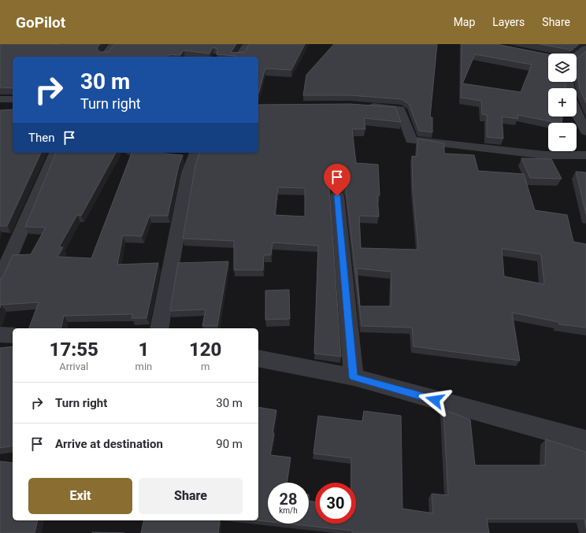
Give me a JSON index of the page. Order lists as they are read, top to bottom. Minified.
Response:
{"page":{"header":"GoPilot","nav":["Map","Layers","Share"],"map_buttons":["+","−"],"turn":["30 m","Turn right"],"then":"Then","eta":["17:55","Arrival","1","min","120","m"],"list":[{"name":"Turn right","value":"30 m"},{"name":"Arrive at destination","value":"90 m"}],"buttons":["Exit","Share"],"speed":"28 km/h","limit":"30"}}
